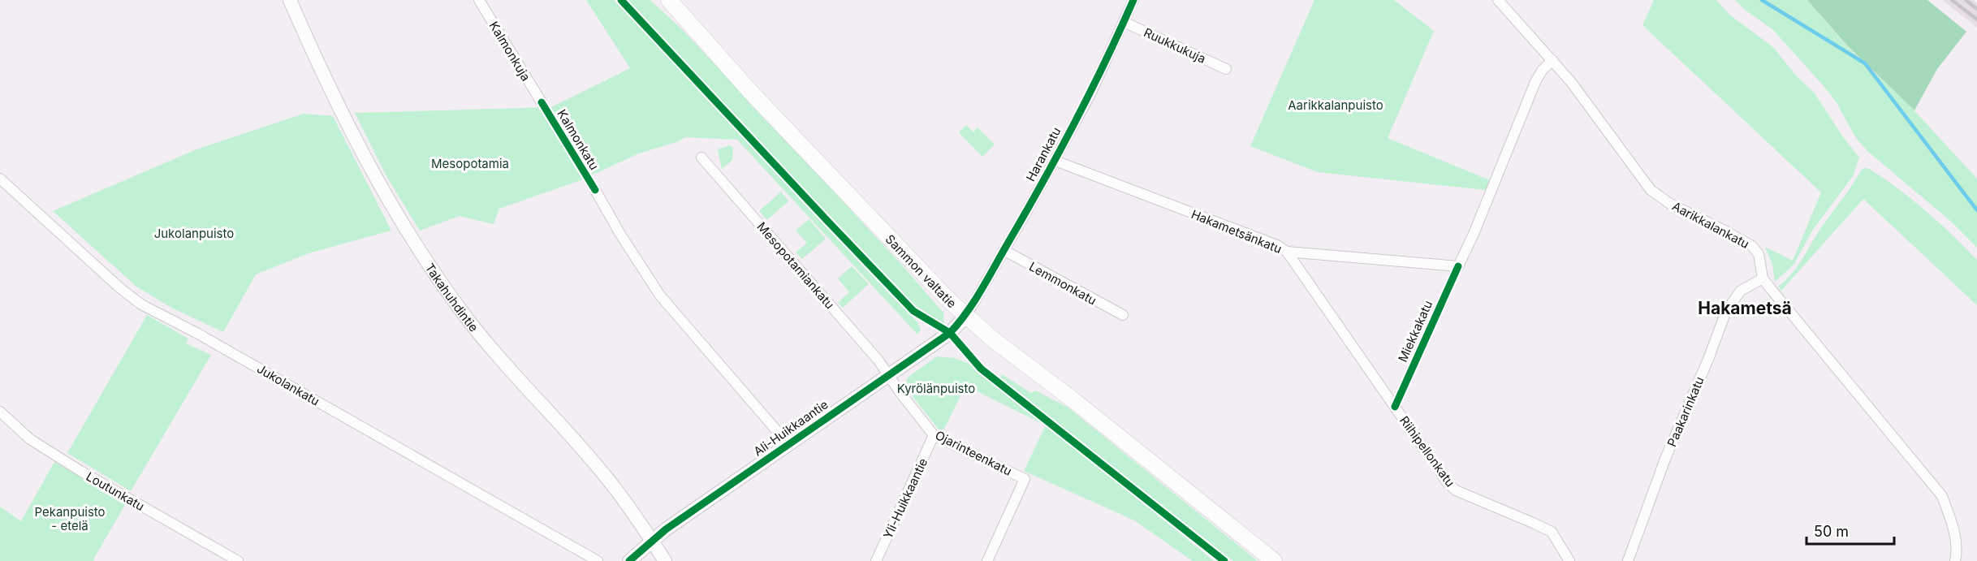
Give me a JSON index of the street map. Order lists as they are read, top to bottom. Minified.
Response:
{"streets":{"main road":["Sammon valtatie"],"street":["Ruukkukuja","Kalmonkuja","Harankatu","Aarikkalankatu","Hakametsänkatu","Mesopotamiankatu","Lemmonkatu","Takahuhdintie","Jukolankatu","Paakarinkatu","Ali-Huikkaantie","Riihipellonkatu","Ojarinteenkatu","Loutunkatu","Yli-Huikkaantie"],"cycle path":["Kalmonkatu","Miekkakatu"]},"crossings":[["Ruukkukuja","Harankatu"],["Harankatu","Hakametsänkatu"],["Harankatu","Sammon valtatie"],["Harankatu","Lemmonkatu"],["Harankatu","Ali-Huikkaantie"],["Aarikkalankatu","Hakametsänkatu"],["Aarikkalankatu","Paakarinkatu"],["Hakametsänkatu","Riihipellonkatu"],["Mesopotamiankatu","Ali-Huikkaantie"],["Mesopotamiankatu","Ojarinteenkatu"],["Sammon valtatie","Ali-Huikkaantie"],["Takahuhdintie","Ali-Huikkaantie"],["Ali-Huikkaantie","Ojarinteenkatu"],["Ojarinteenkatu","Yli-Huikkaantie"]],"districts":["Hakametsä"],"parks":["Aarikkalanpuisto","Mesopotamia","Jukolanpuisto","Kyrölänpuisto","Pekanpuisto - etelä"],"scale_bar":"50 m"}
